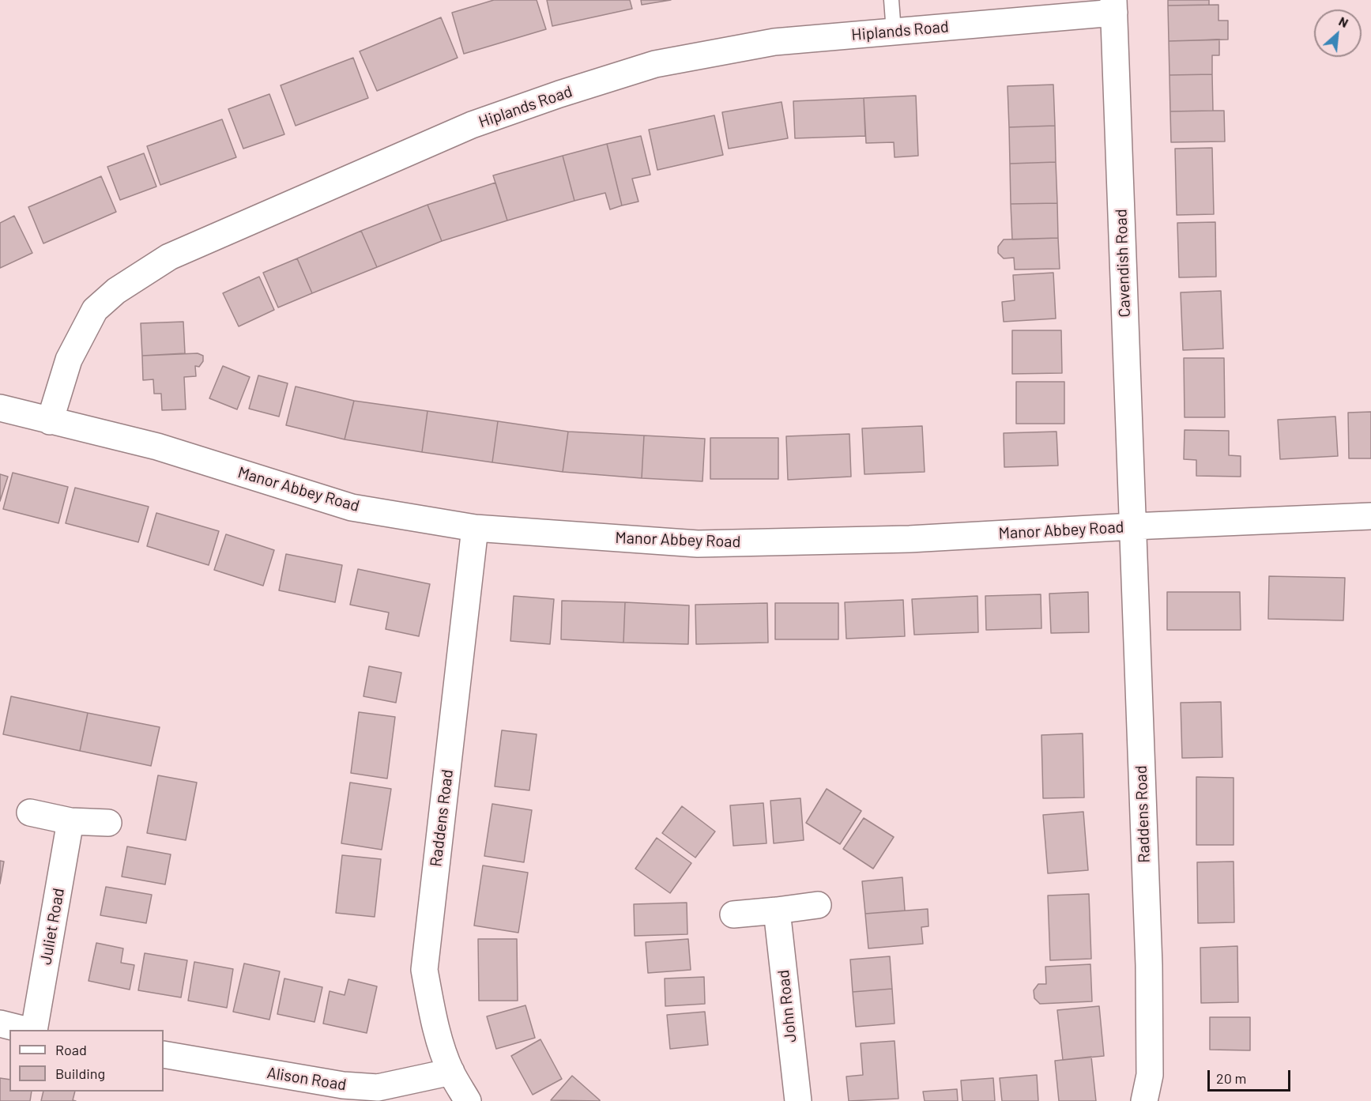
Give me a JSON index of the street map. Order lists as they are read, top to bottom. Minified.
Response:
{"streets":{"street":["Hiplands Road","Cavendish Road","Manor Abbey Road","Raddens Road","Juliet Road","John Road","Alison Road"]},"crossings":[["Hiplands Road","Cavendish Road"],["Hiplands Road","Manor Abbey Road"],["Cavendish Road","Manor Abbey Road"],["Cavendish Road","Raddens Road"],["Manor Abbey Road","Raddens Road"],["Raddens Road","Alison Road"]],"legend":["Road","Building"],"scale_bar":"20 m","north":"top right"}
